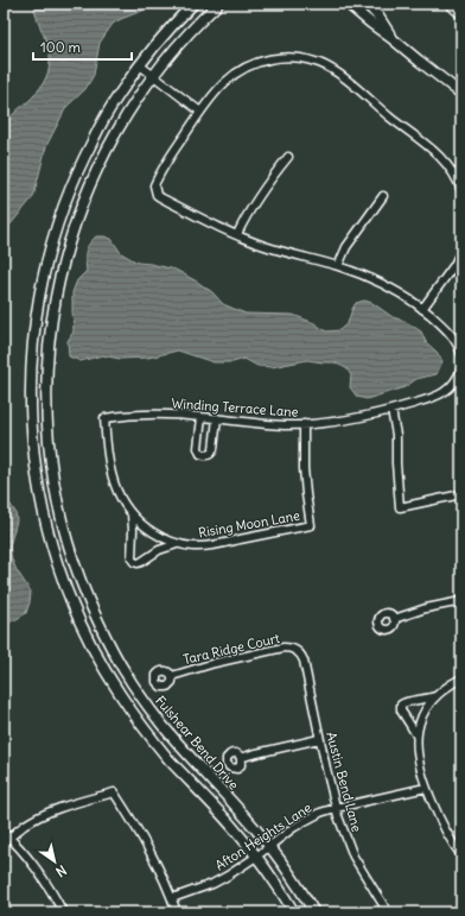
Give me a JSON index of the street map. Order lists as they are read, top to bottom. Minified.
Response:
{"streets":{"main road":["Fulshear Bend Drive"],"street":["Winding Terrace Lane","Rising Moon Lane","Tara Ridge Court","Austin Bend Lane","Afton Heights Lane"]},"crossings":[["Winding Terrace Lane","Rising Moon Lane"],["Tara Ridge Court","Austin Bend Lane"],["Fulshear Bend Drive","Afton Heights Lane"],["Austin Bend Lane","Afton Heights Lane"]],"scale_bar":"100 m","north":"bottom right"}
